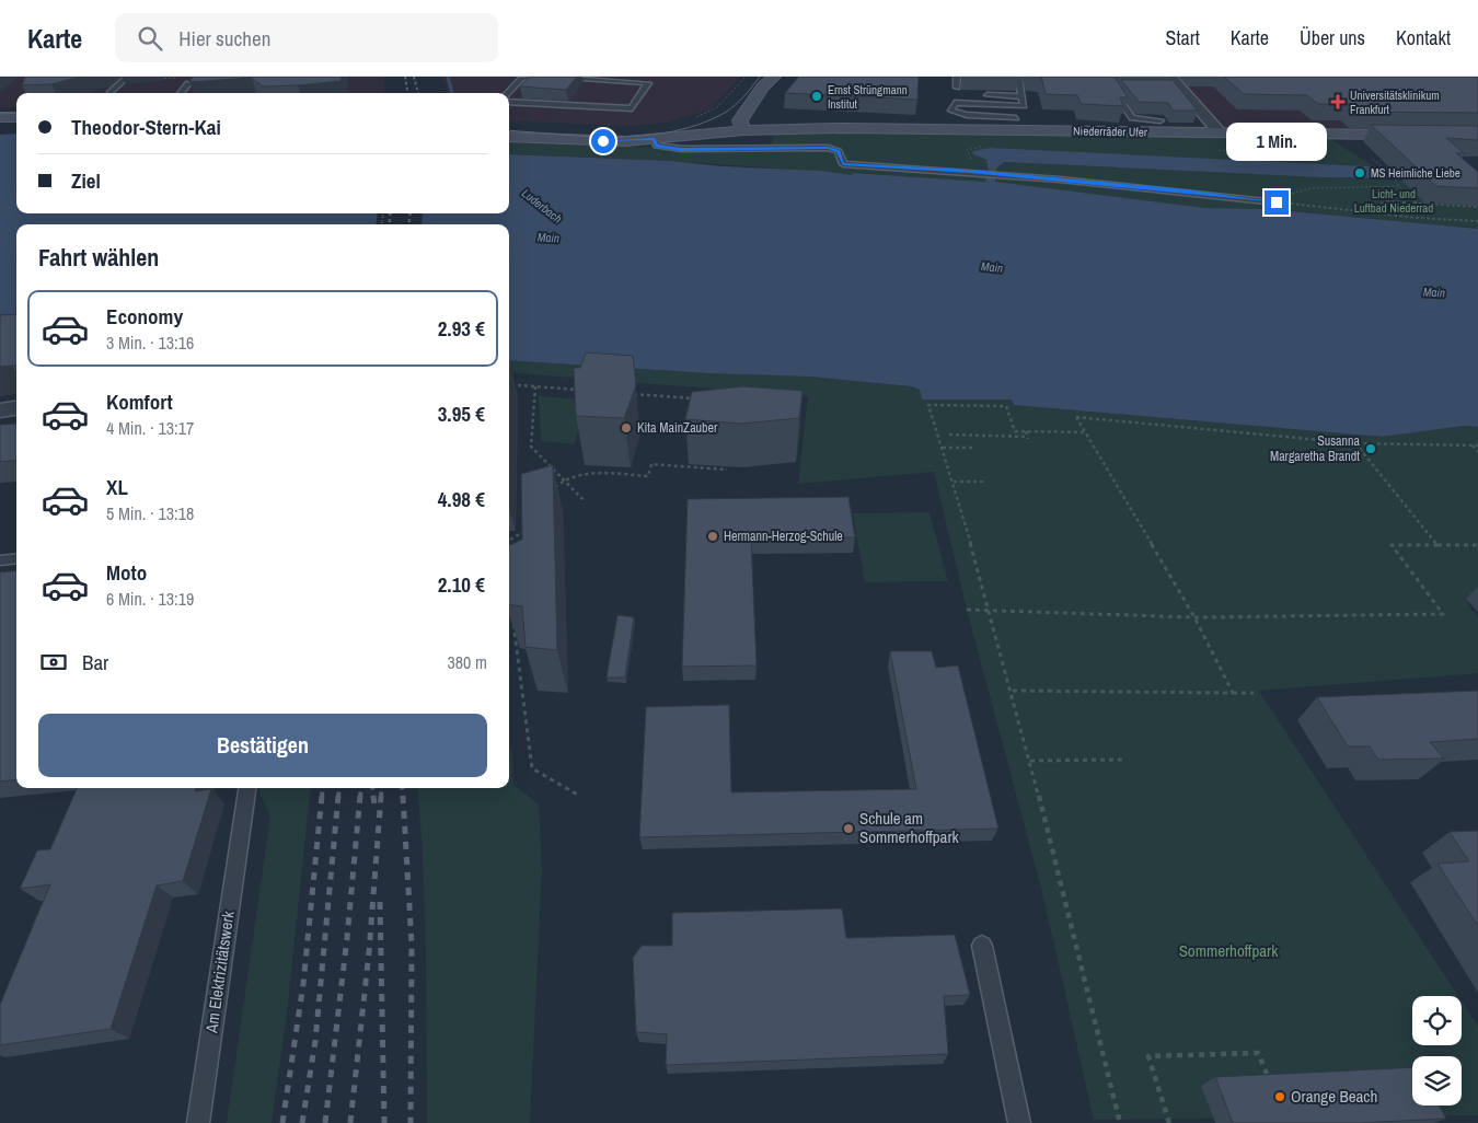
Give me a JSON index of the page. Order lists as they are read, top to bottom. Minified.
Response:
{"streets":{"main road":["Niederräder Ufer"],"lane":["Am Elektrizitätswerk"]},"water":["Luderbach","Main"],"parks":["Licht- und Luftbad Niederrad","Sommerhoffpark"],"places":{"other":["Ernst Strüngmann Institut","MS Heimliche Liebe","Kita MainZauber","Susanna Margaretha Brandt","Hermann-Herzog-Schule","Schule am Sommerhoffpark","Orange Beach"],"health":["Universitätsklinikum Frankfurt"]},"page":{"header":"Karte","search":"Hier suchen","nav":["Start","Karte","Über uns","Kontakt"],"banner":["Theodor-Stern-Kai","Ziel"],"bubble":"1 Min.","heading":"Fahrt wählen","list":[{"name":"Economy","note":"3 Min. · 13:16","value":"2.93 €"},{"name":"Komfort","note":"4 Min. · 13:17","value":"3.95 €"},{"name":"XL","note":"5 Min. · 13:18","value":"4.98 €"},{"name":"Moto","note":"6 Min. · 13:19","value":"2.10 €"}],"pay":["Bar","380 m"],"buttons":"Bestätigen"}}
